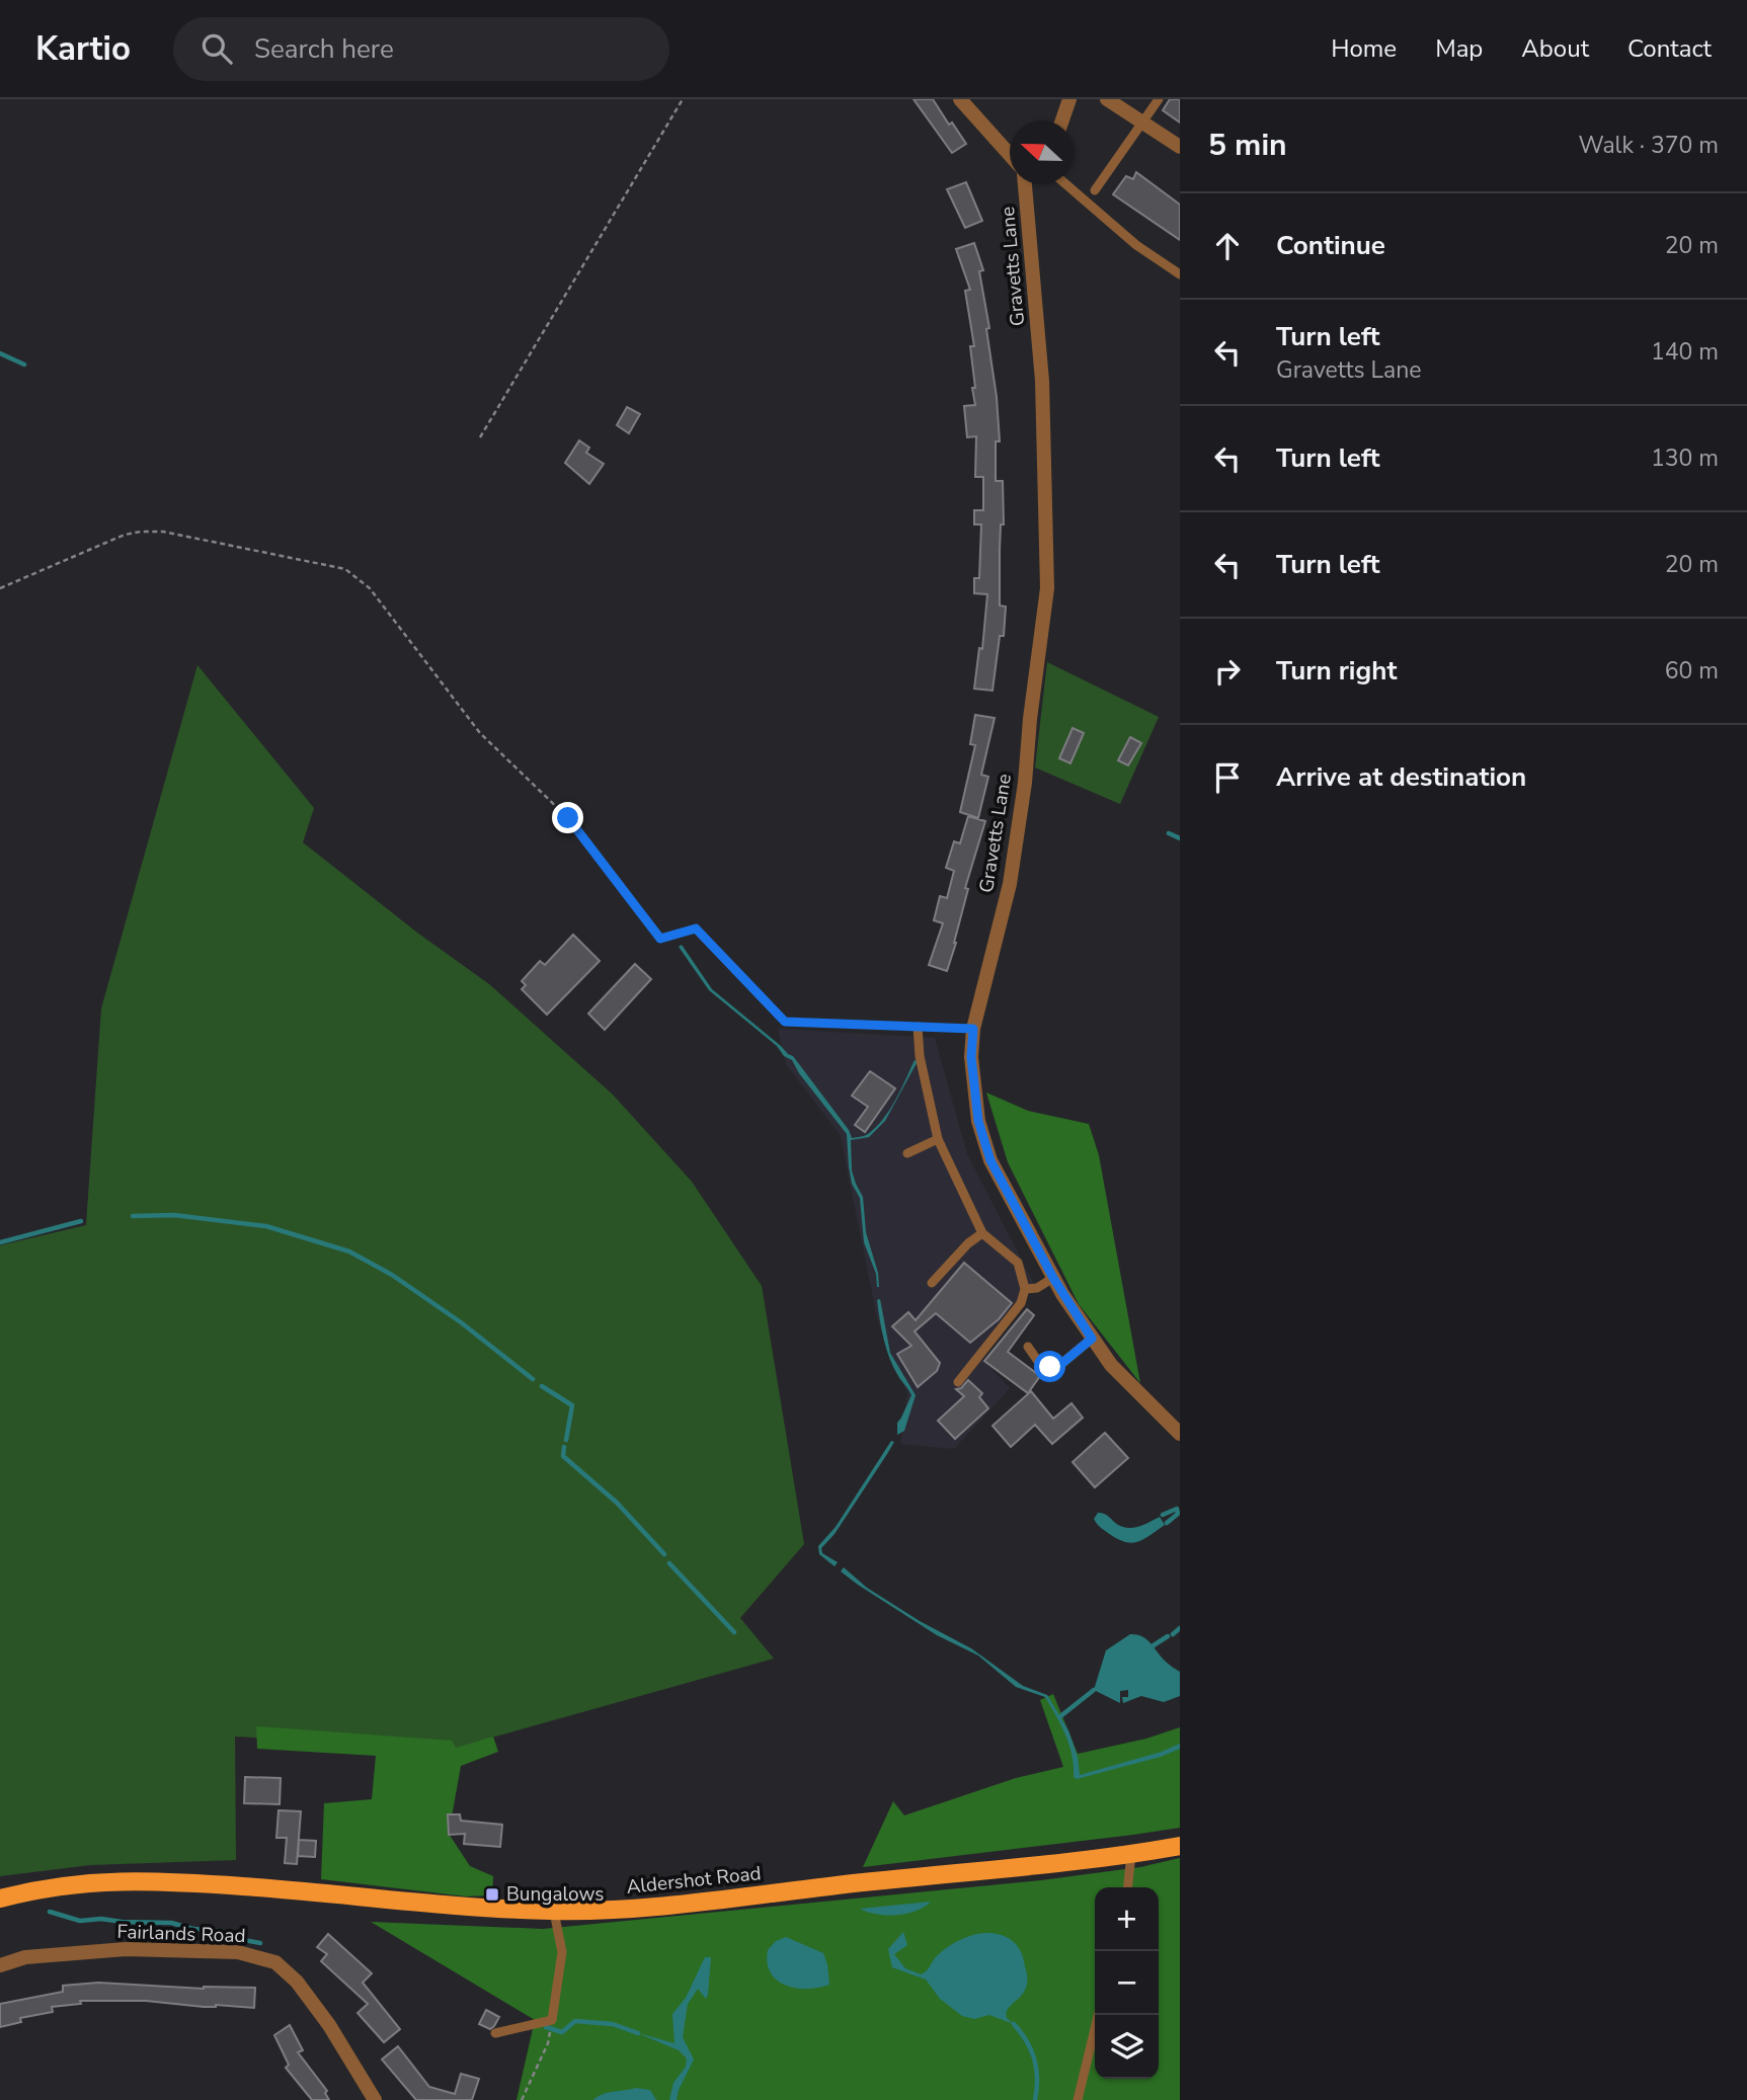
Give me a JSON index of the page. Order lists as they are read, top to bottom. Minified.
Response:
{"streets":{"main road":["Aldershot Road"],"street":["Gravetts Lane","Fairlands Road"]},"places":{"transit":["Bungalows"]},"north":"left","page":{"header":"Kartio","search":"Search here","nav":["Home","Map","About","Contact"],"heading":["5 min","Walk · 370 m"],"list":[["Continue","20 m"],["Turn left","Gravetts Lane","140 m"],["Turn left","130 m"],["Turn left","20 m"],["Turn right","60 m"],"Arrive at destination"],"map_buttons":["+","−"]}}
